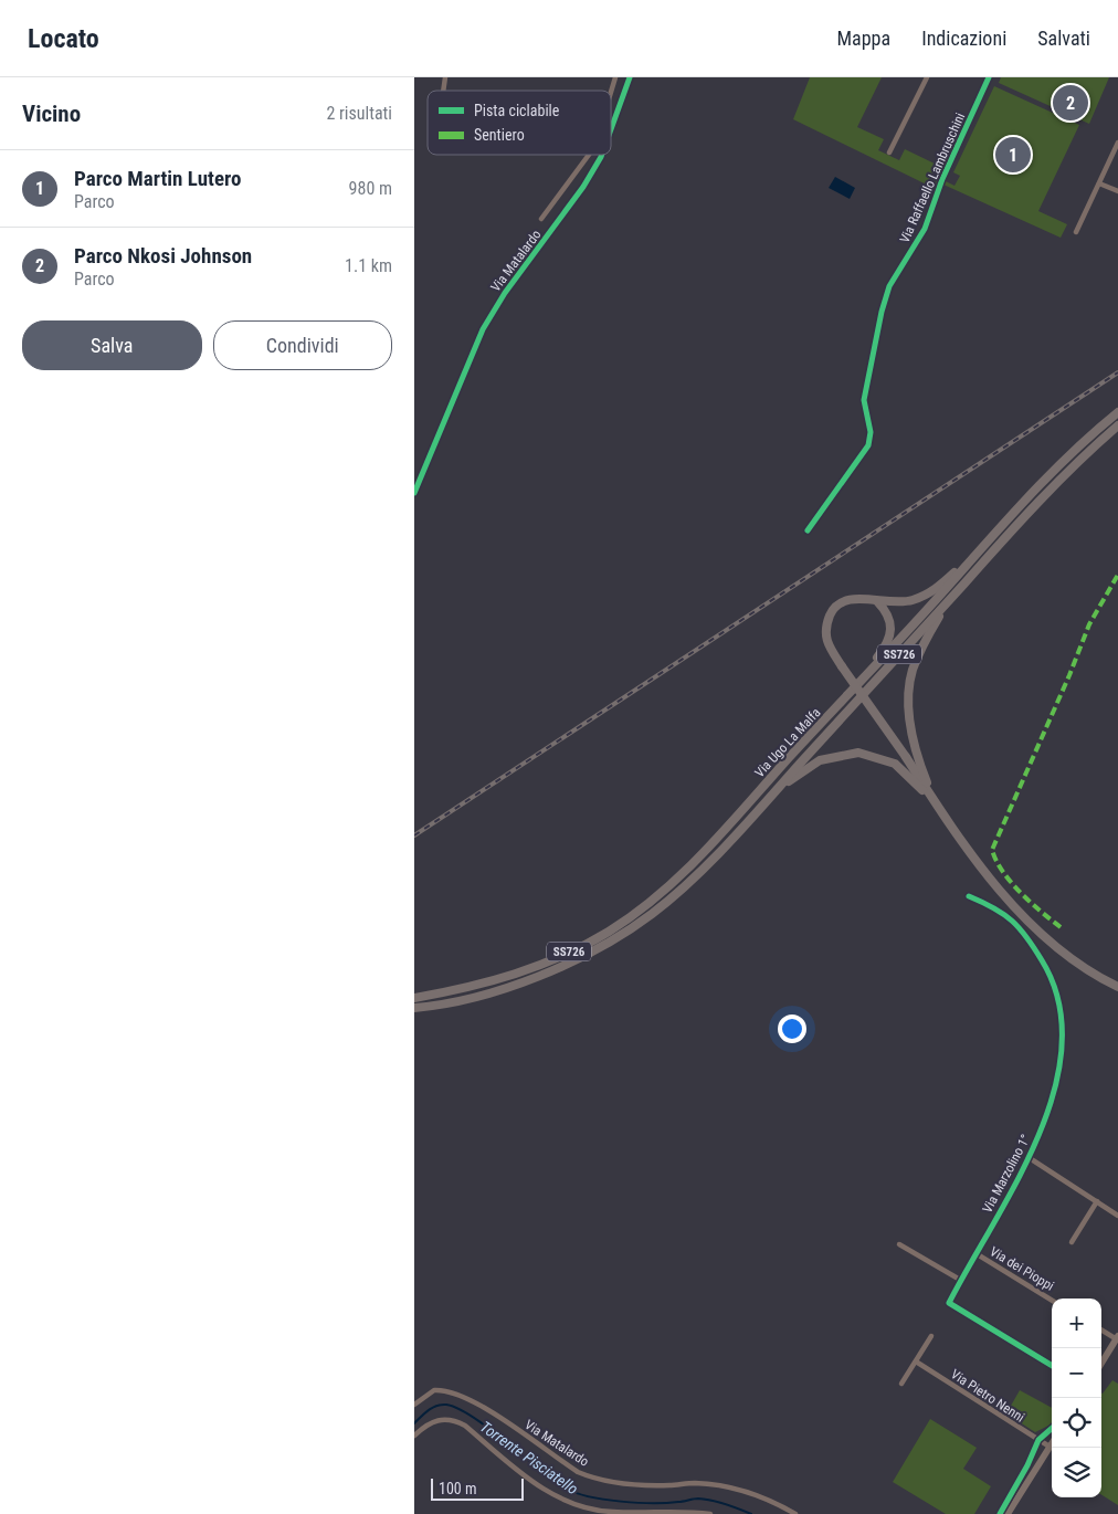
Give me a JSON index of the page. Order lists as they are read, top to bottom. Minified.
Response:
{"streets":{"highway":["SS726","Via Ugo La Malfa"],"street":["Via Raffaello Lambruschini","Via Matalardo","Via Marzolino 1°","Via dei Pioppi","Via Pietro Nenni"]},"crossings":[["Via Marzolino 1°","Via dei Pioppi"]],"water":["Torrente Pisciatello"],"legend":["Pista ciclabile","Sentiero"],"scale_bar":"100 m","page":{"header":"Locato","nav":["Mappa","Indicazioni","Salvati"],"heading":["Vicino","2 risultati"],"pins":["2","1"],"list":[{"mark":"1","name":"Parco Martin Lutero","note":"Parco","value":"980 m"},{"mark":"2","name":"Parco Nkosi Johnson","note":"Parco","value":"1.1 km"}],"buttons":["Salva","Condividi"],"map_buttons":["+","−"],"scale":"100 m"}}
